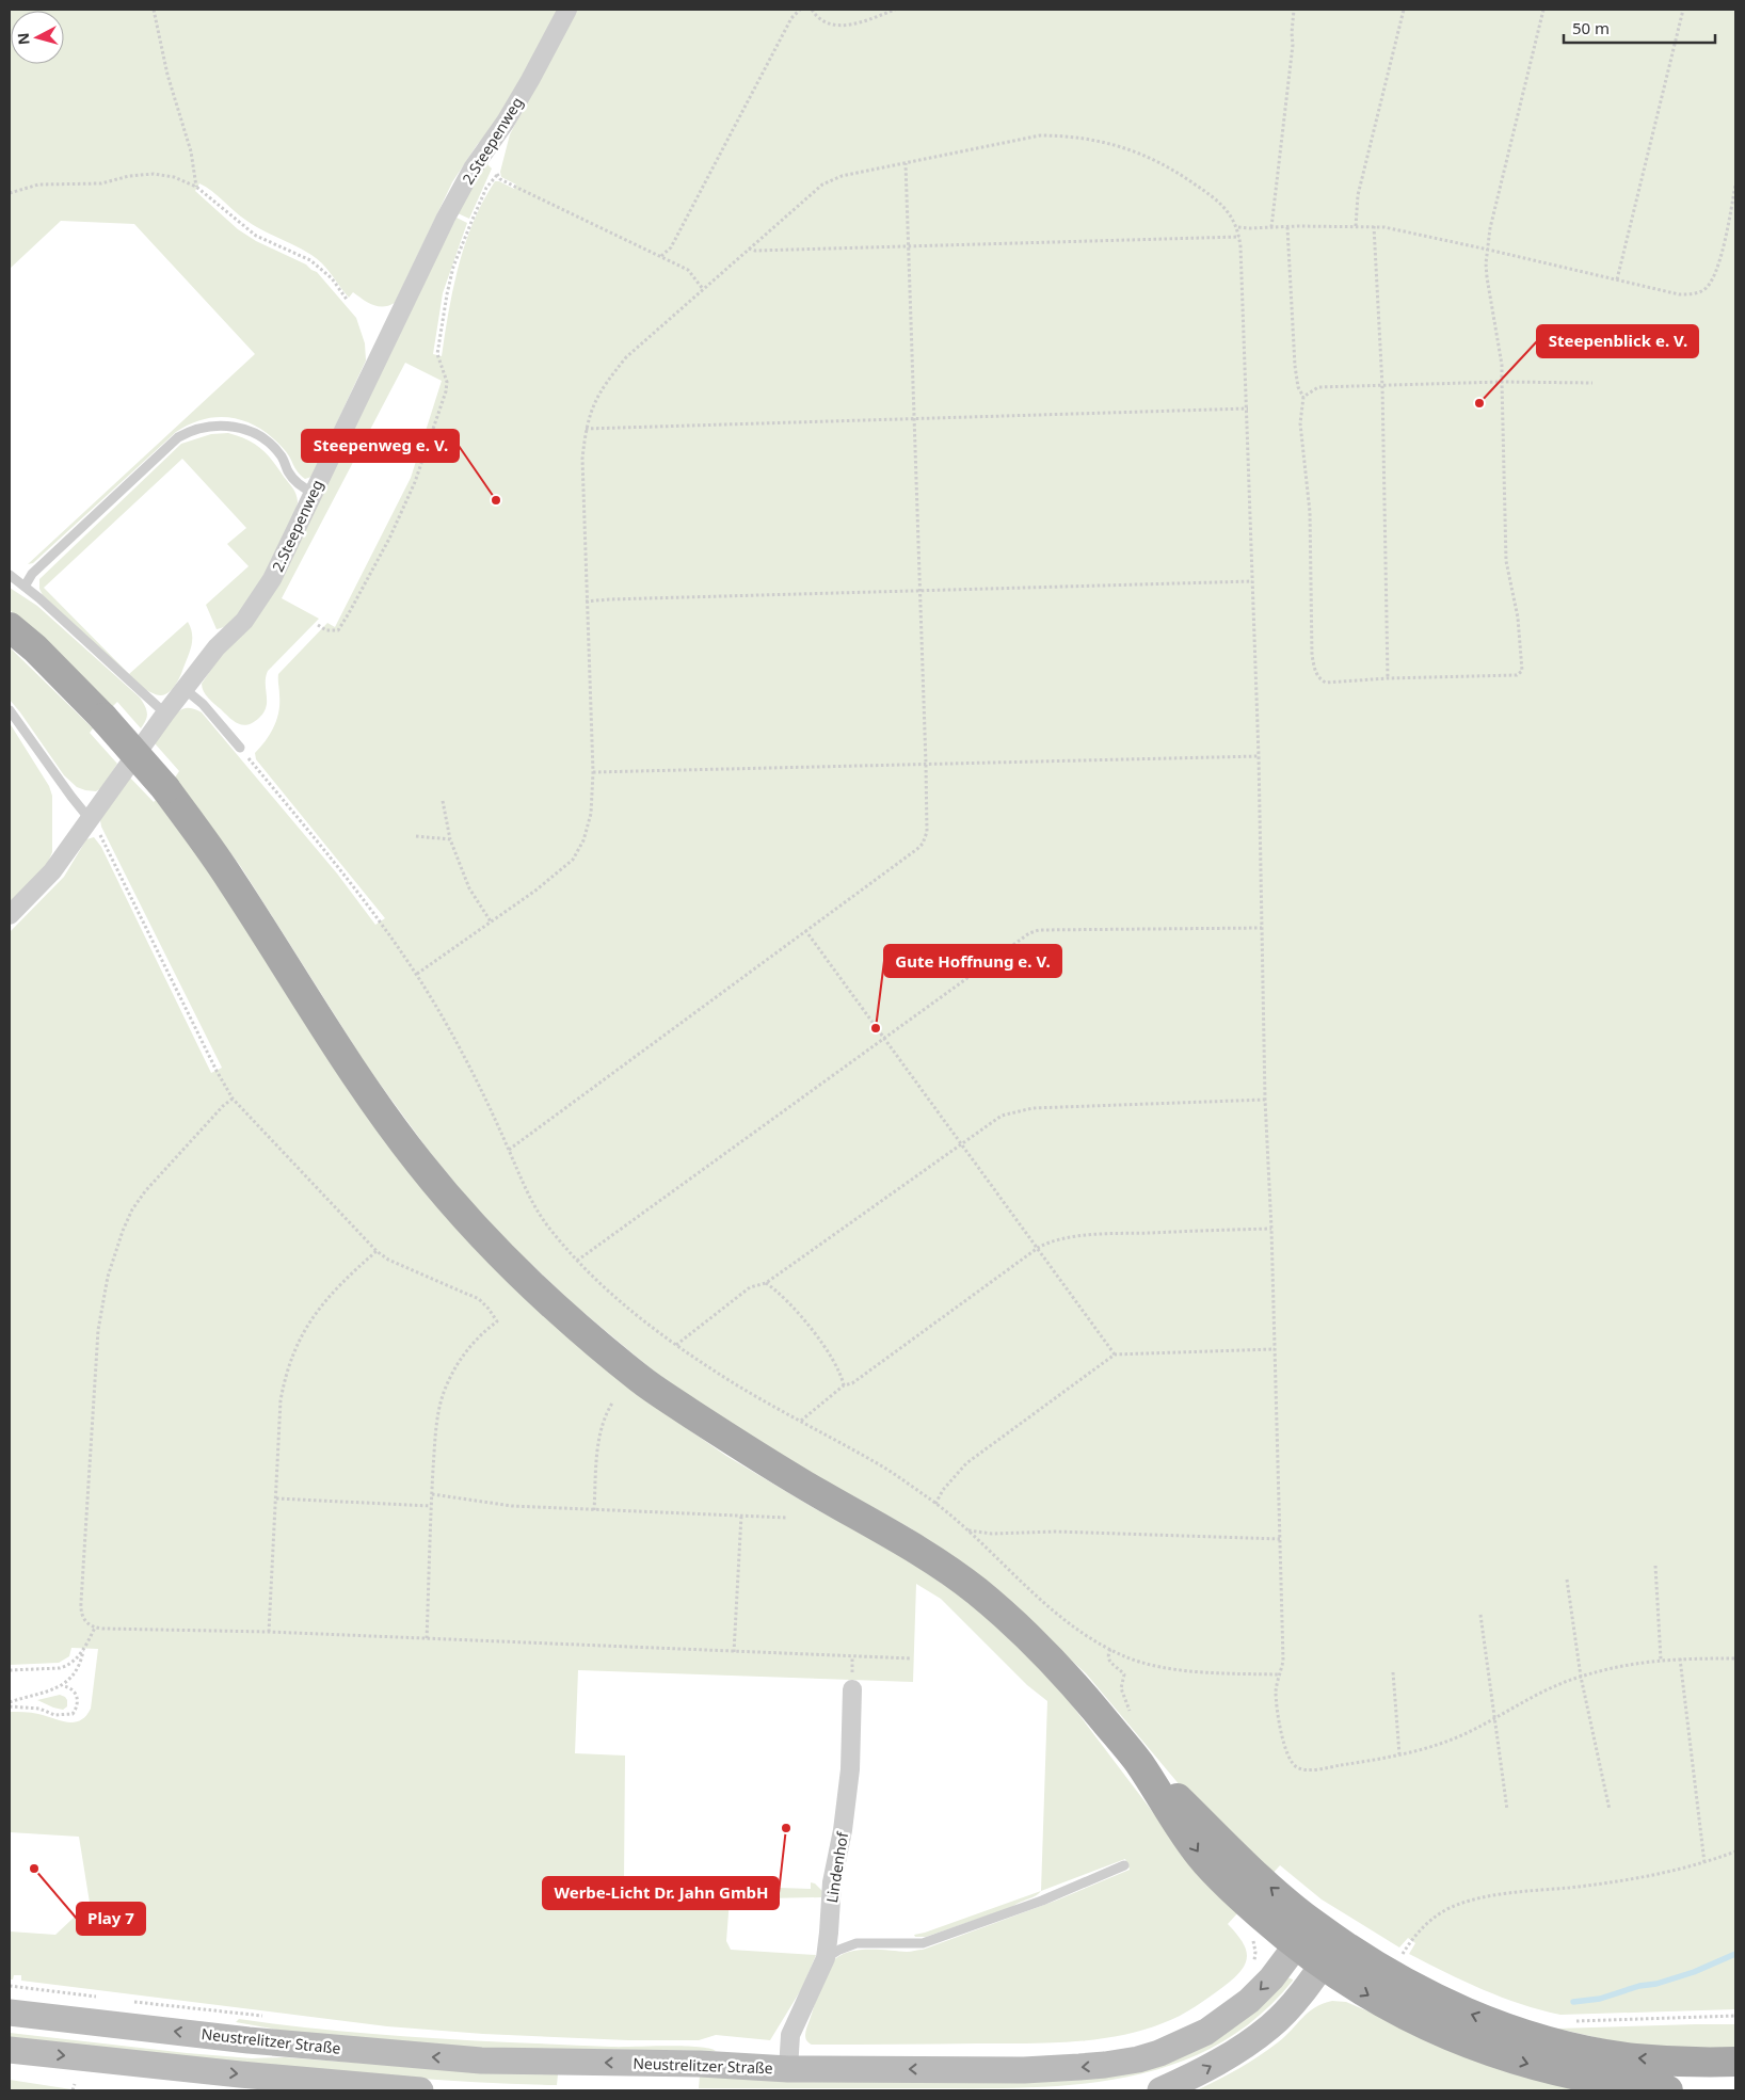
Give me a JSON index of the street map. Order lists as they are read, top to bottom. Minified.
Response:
{"streets":{"main road":["Neustrelitzer Straße"],"street":["2.Steepenweg","Lindenhof"]},"crossings":[["Lindenhof","Neustrelitzer Straße"]],"places":["Steepenblick e. V.","Steepenweg e. V.","Gute Hoffnung e. V.","Werbe-Licht Dr. Jahn GmbH","Play 7"],"scale_bar":"50 m","north":"left"}
